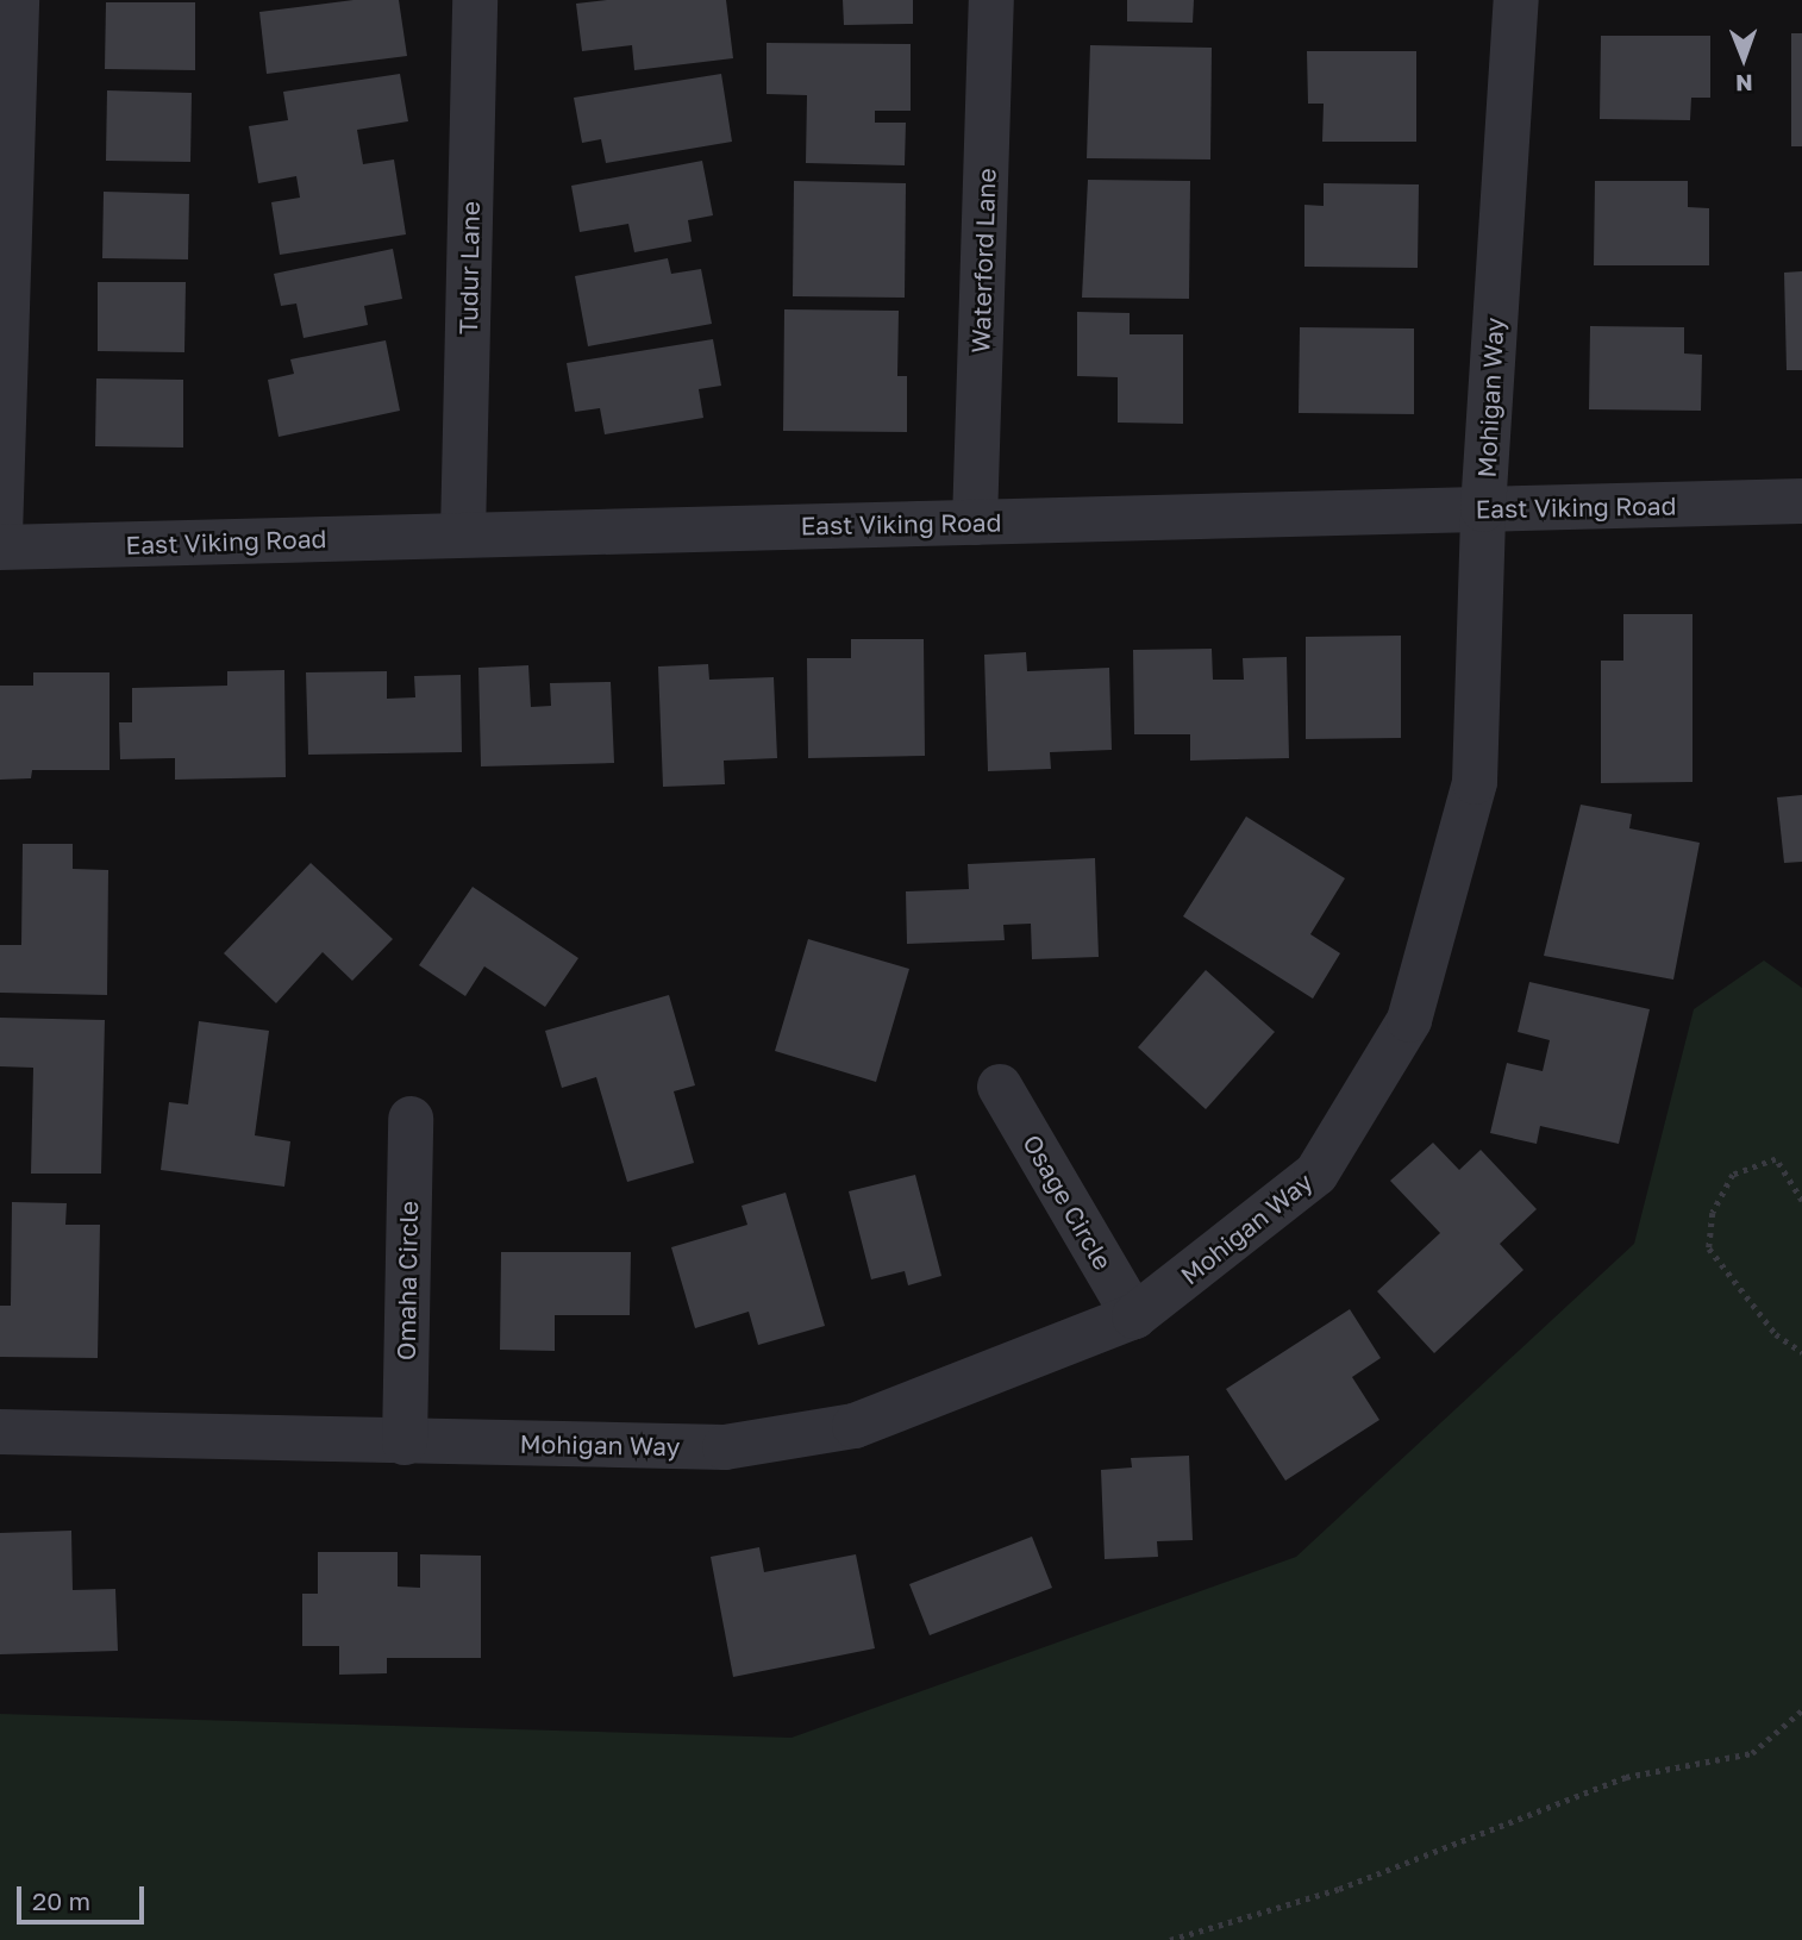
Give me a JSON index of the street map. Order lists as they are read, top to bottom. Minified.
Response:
{"streets":{"street":["Waterford Lane","Tudur Lane","Mohigan Way","East Viking Road","Osage Circle","Omaha Circle"]},"crossings":[["Waterford Lane","East Viking Road"],["Tudur Lane","East Viking Road"],["Mohigan Way","East Viking Road"],["Mohigan Way","Osage Circle"],["Mohigan Way","Omaha Circle"]],"scale_bar":"20 m","north":"bottom"}
